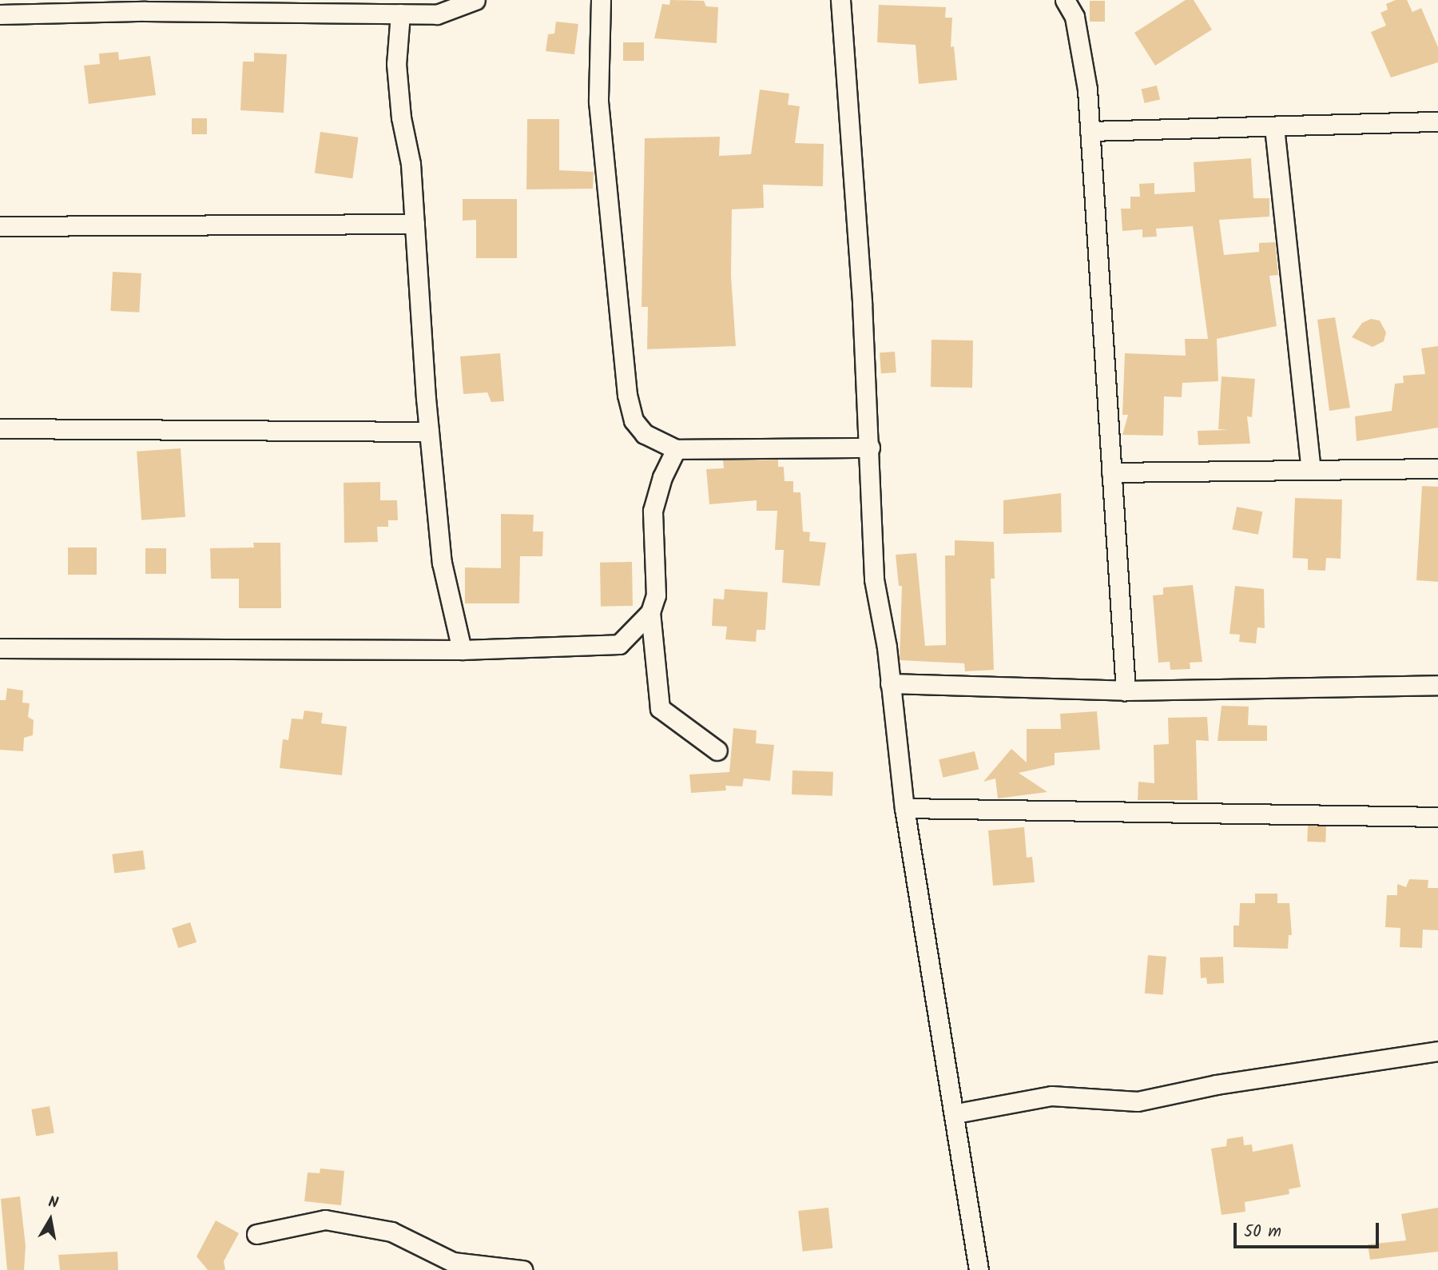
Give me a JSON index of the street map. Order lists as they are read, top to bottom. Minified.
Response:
{"scale_bar":"50 m","north":"top"}
